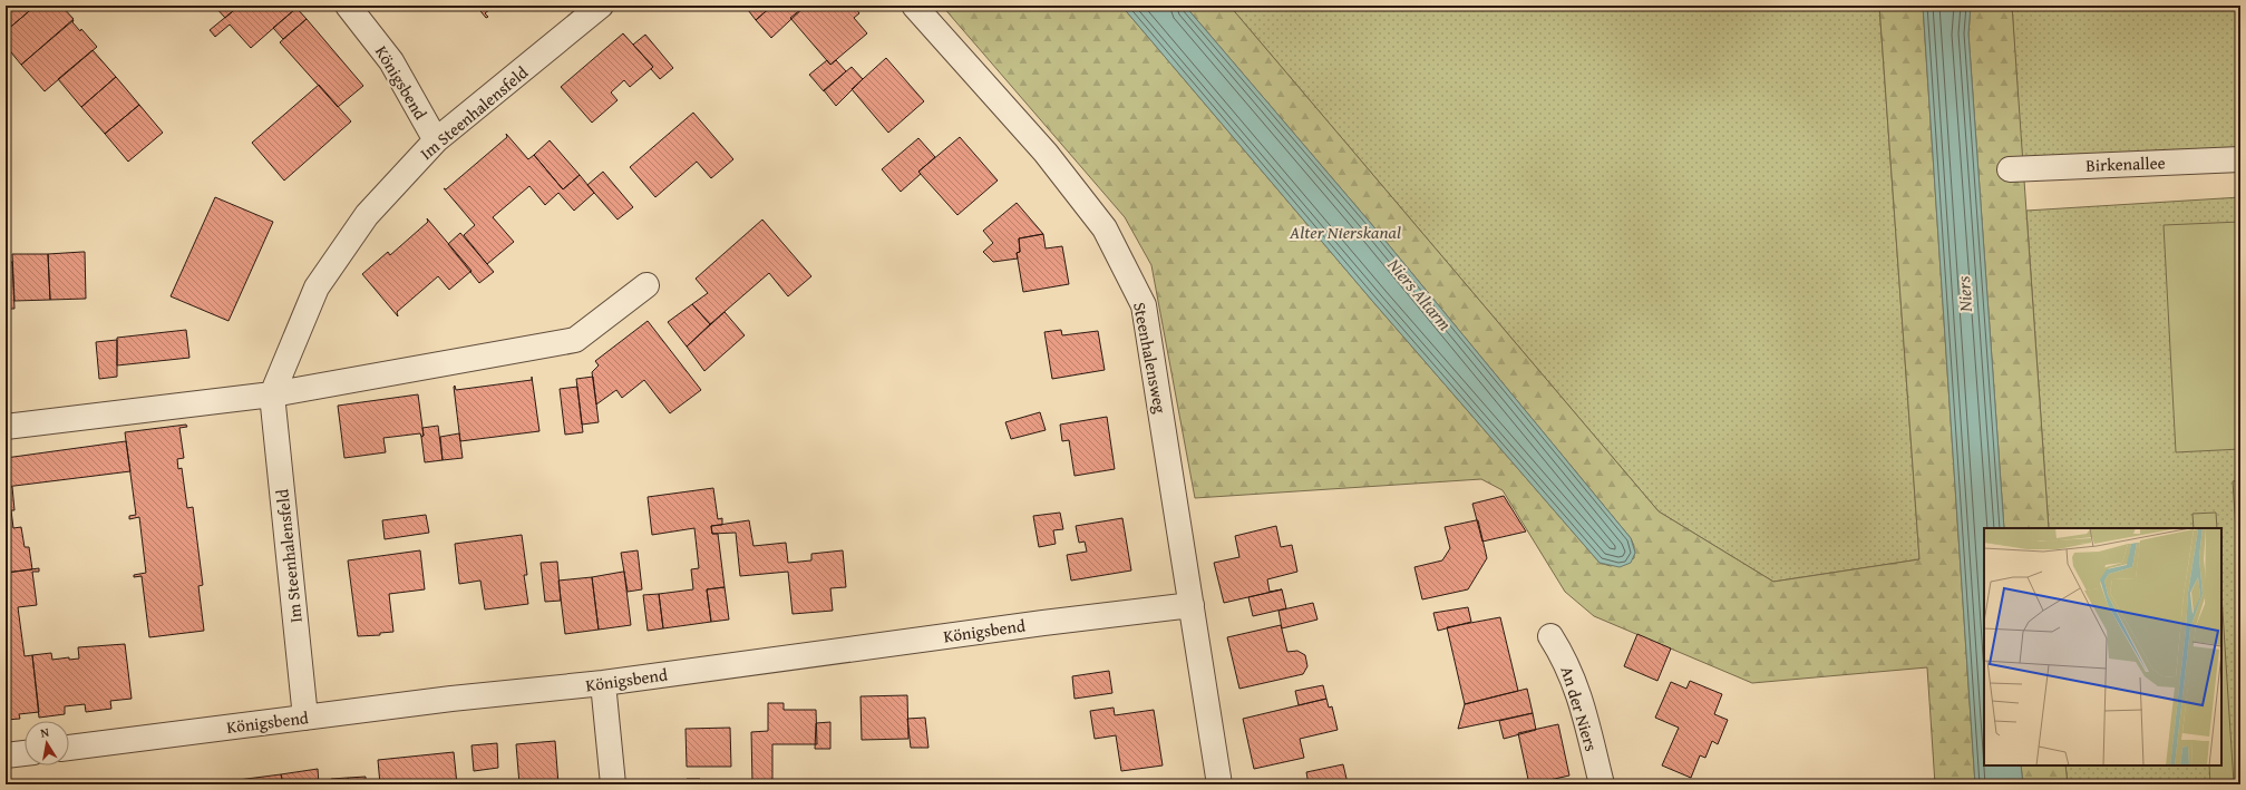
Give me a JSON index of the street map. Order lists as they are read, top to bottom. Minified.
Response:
{"streets":{"street":["Königsbend","Im Steenhalensfeld","Birkenallee","Steenhalensweg","An der Niers"]},"crossings":[["Königsbend","Im Steenhalensfeld"],["Königsbend","Steenhalensweg"]],"water":["Alter Nierskanal","Niers Altarm","Niers"],"north":"top"}
